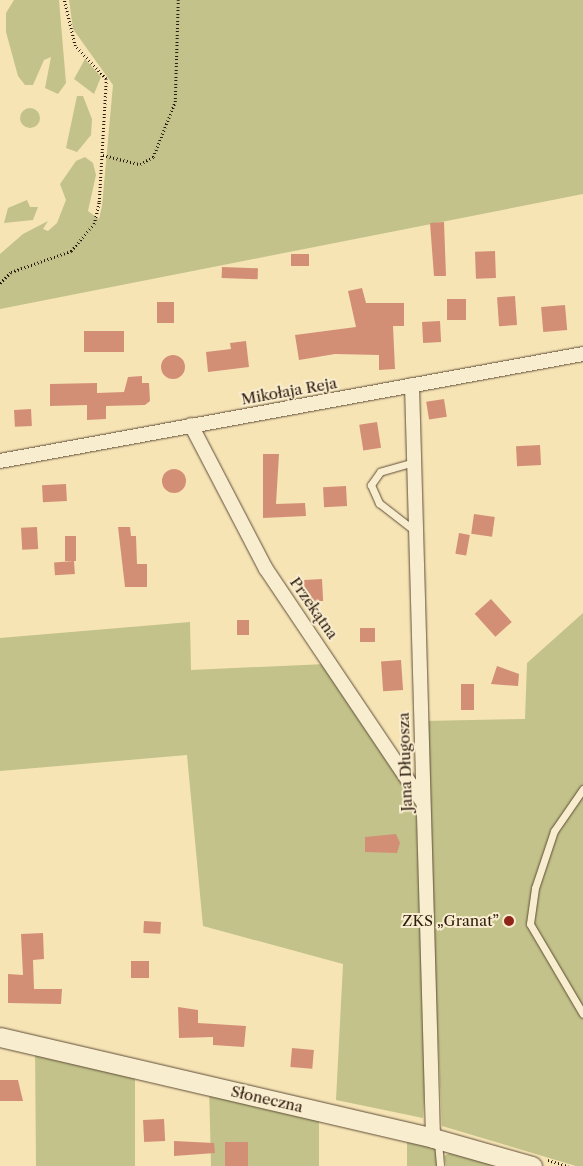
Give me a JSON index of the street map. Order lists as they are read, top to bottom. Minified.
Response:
{"streets":{"street":["Mikołaja Reja","Przekątna","Jana Długosza","Słoneczna"]},"crossings":[["Mikołaja Reja","Przekątna"],["Mikołaja Reja","Jana Długosza"],["Przekątna","Jana Długosza"],["Jana Długosza","Słoneczna"]],"places":["ZKS „Granat”"]}
